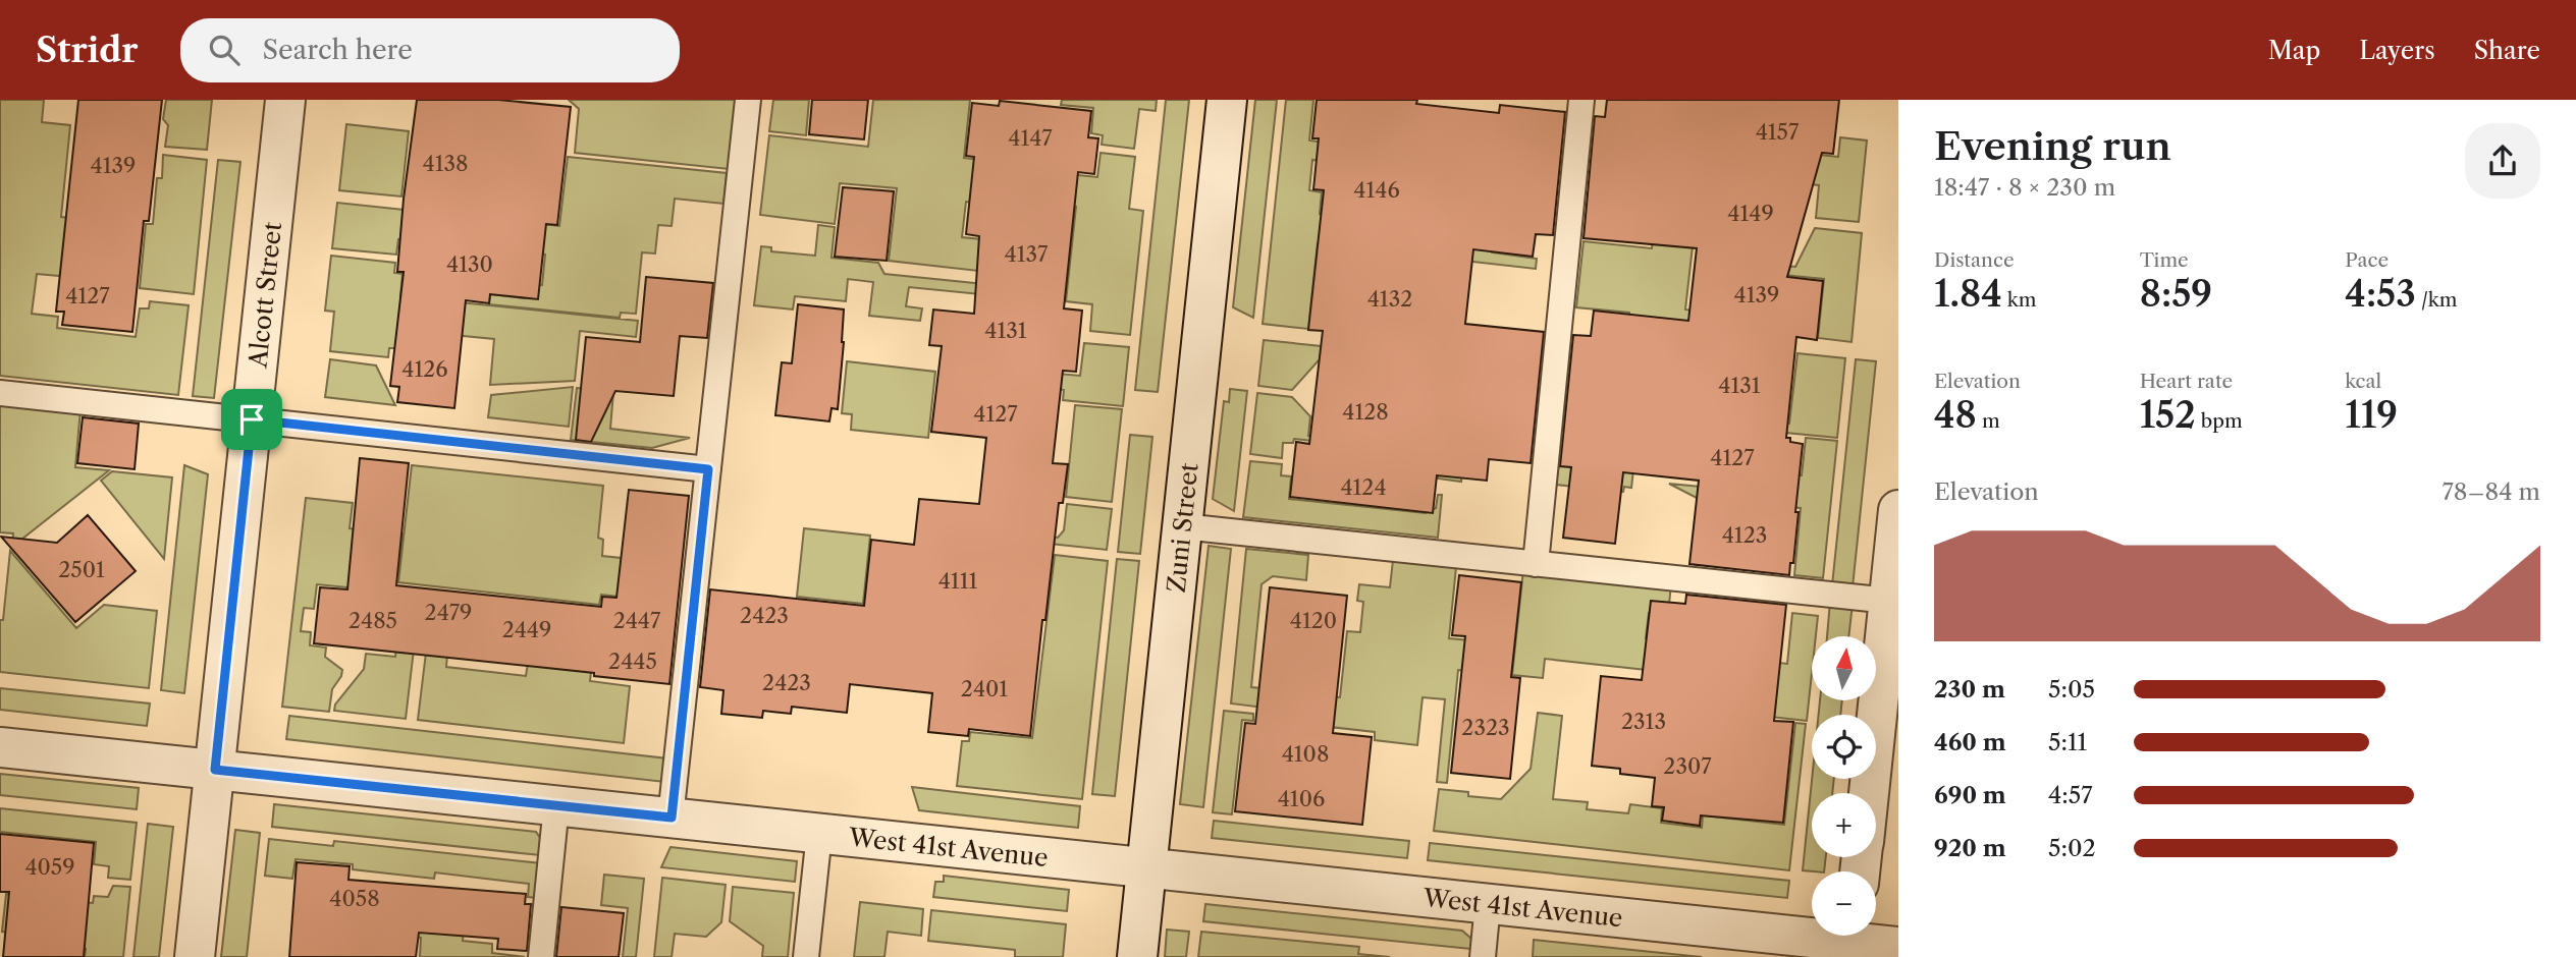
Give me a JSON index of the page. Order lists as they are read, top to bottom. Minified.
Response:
{"streets":{"street":["Alcott Street","Zuni Street","West 41st Avenue"]},"crossings":[["Alcott Street","West 41st Avenue"],["Zuni Street","West 41st Avenue"]],"house_numbers":["4157","4147","4138","4139","4146","4149","4137","4130","4139","4127","4132","4131","4126","4131","4128","4127","4127","4124","4123","2501","4111","2479","2423","2485","2447","4120","2449","2445","2423","2401","2313","2323","4108","2307","4106","4059","4058"],"north":"top","page":{"header":"Stridr","search":"Search here","nav":["Map","Layers","Share"],"heading":["Evening run","18:47 · 8 × 230 m"],"stats":[["Distance","1.84 km"],["Time","8:59"],["Pace","4:53 /km"],["Elevation","48 m"],["Heart rate","152 bpm"],["kcal","119"]],"chart":["Elevation","78–84 m"],"map_buttons":["+","−"],"list":[{"name":"230 m","note":"5:05"},{"name":"460 m","note":"5:11"},{"name":"690 m","note":"4:57"},{"name":"920 m","note":"5:02"}]}}
